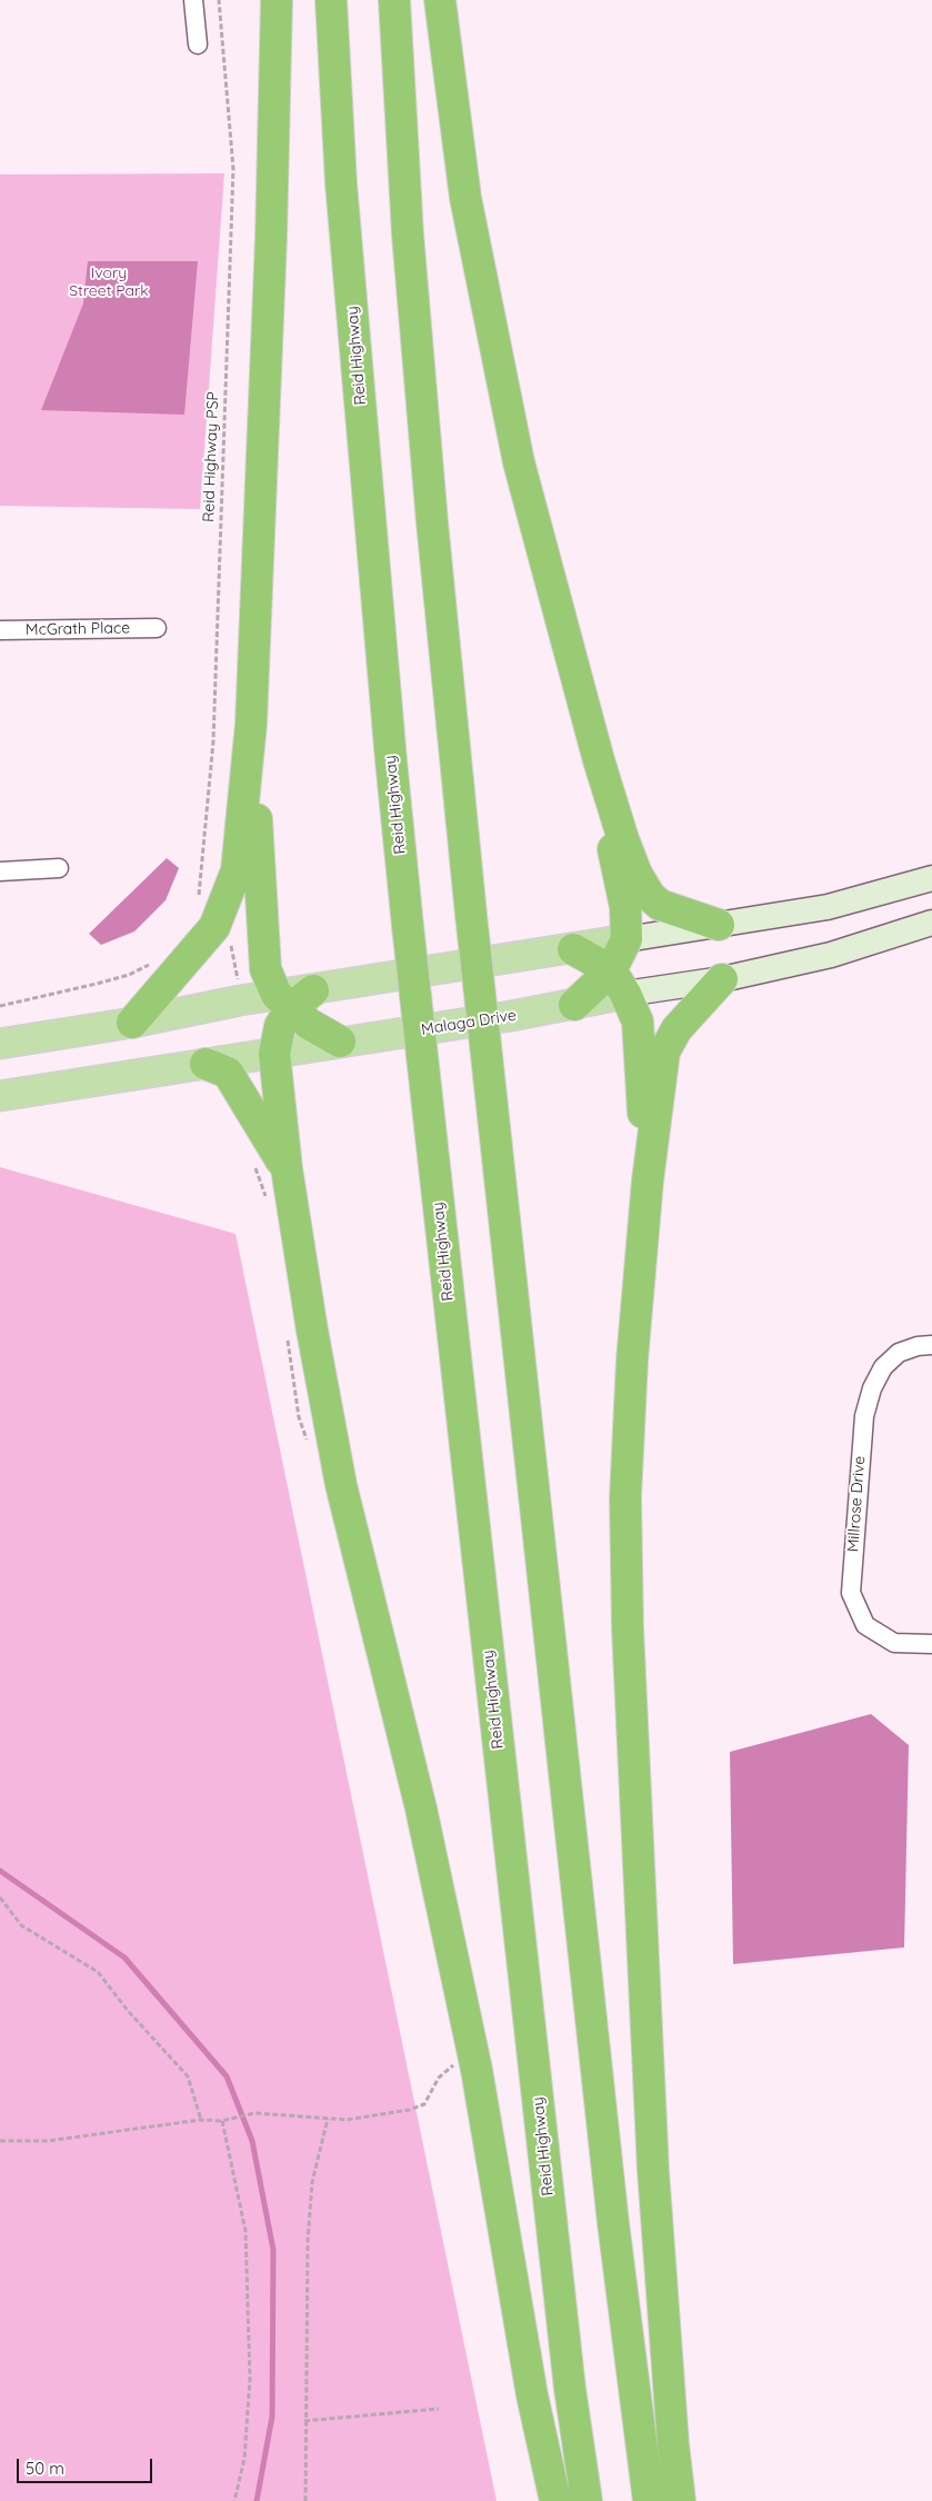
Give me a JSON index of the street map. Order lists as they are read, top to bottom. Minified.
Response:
{"streets":{"highway":["Reid Highway"],"main road":["Malaga Drive"],"street":["McGrath Place","Millrose Drive"],"path":["Reid Highway PSP"]},"parks":["Ivory Street Park"],"scale_bar":"50 m"}
